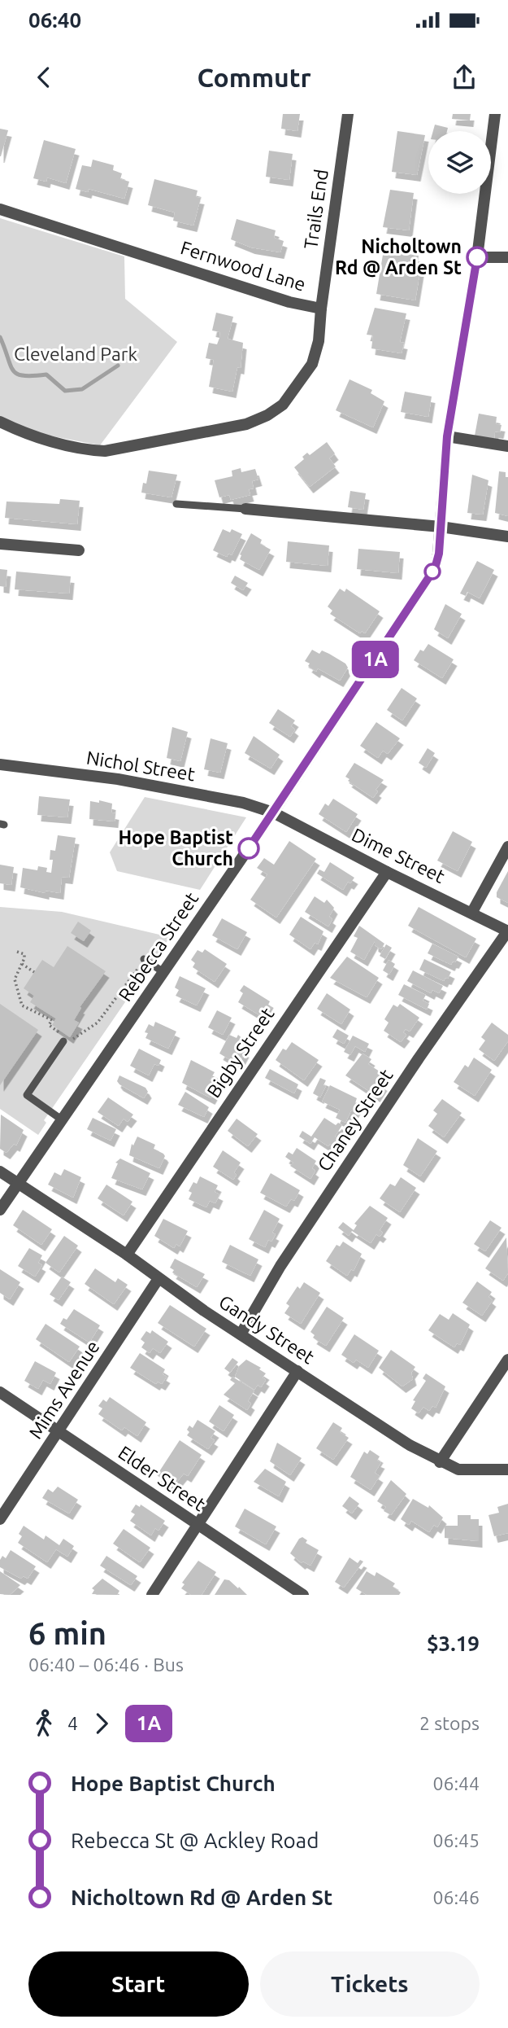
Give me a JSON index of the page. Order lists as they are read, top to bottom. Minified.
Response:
{"streets":{"street":["Trails End","Fernwood Lane","Nichol Street","Dime Street","Rebecca Street","Bigby Street","Chaney Street","Gandy Street","Mims Avenue","Elder Street"]},"crossings":[["Trails End","Fernwood Lane"],["Nichol Street","Dime Street"],["Nichol Street","Rebecca Street"],["Dime Street","Rebecca Street"],["Dime Street","Bigby Street"],["Dime Street","Chaney Street"],["Rebecca Street","Gandy Street"],["Bigby Street","Gandy Street"],["Chaney Street","Gandy Street"],["Gandy Street","Mims Avenue"],["Mims Avenue","Elder Street"]],"parks":["Cleveland Park"],"places":["Nicholtown Rd @ Arden St","Hope Baptist Church"],"lines":["bus line 1A"],"page":{"status":"06:40","header":"Commutr","on_map":"1A","heading":["6 min","06:40 – 06:46 · Bus","$3.19"],"legs":["4","1A","2 stops"],"list":[{"name":"Hope Baptist Church","value":"06:44"},{"name":"Rebecca St @ Ackley Road","value":"06:45"},{"name":"Nicholtown Rd @ Arden St","value":"06:46"}],"buttons":["Start","Tickets"]}}
